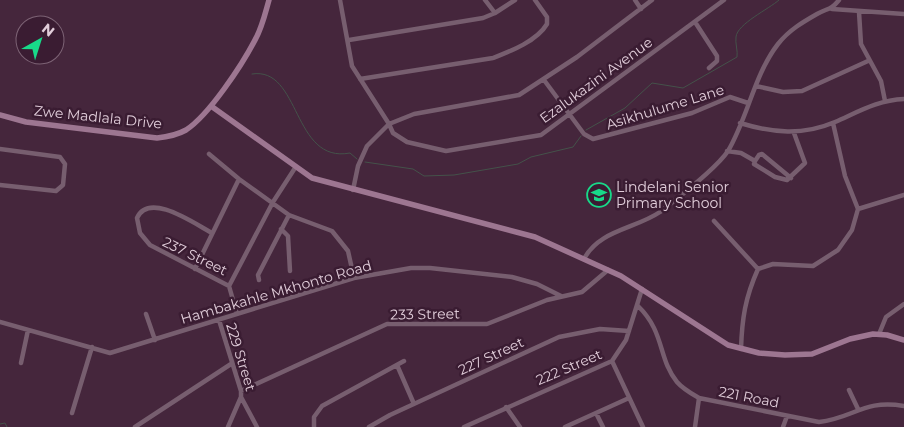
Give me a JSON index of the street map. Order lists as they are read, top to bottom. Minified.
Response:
{"streets":{"street":["Ezalukazini Avenue","Asikhulume Lane","Zwe Madlala Drive","237 Street","Hambakahle Mkhonto Road","233 Street","227 Street","229 Street","222 Street","221 Road"]},"crossings":[["Ezalukazini Avenue","Asikhulume Lane"],["Hambakahle Mkhonto Road","233 Street"],["Hambakahle Mkhonto Road","229 Street"],["233 Street","229 Street"],["227 Street","222 Street"],["222 Street","221 Road"]],"places":{"school or university":["Lindelani Senior Primary School"]},"north":"top right"}
